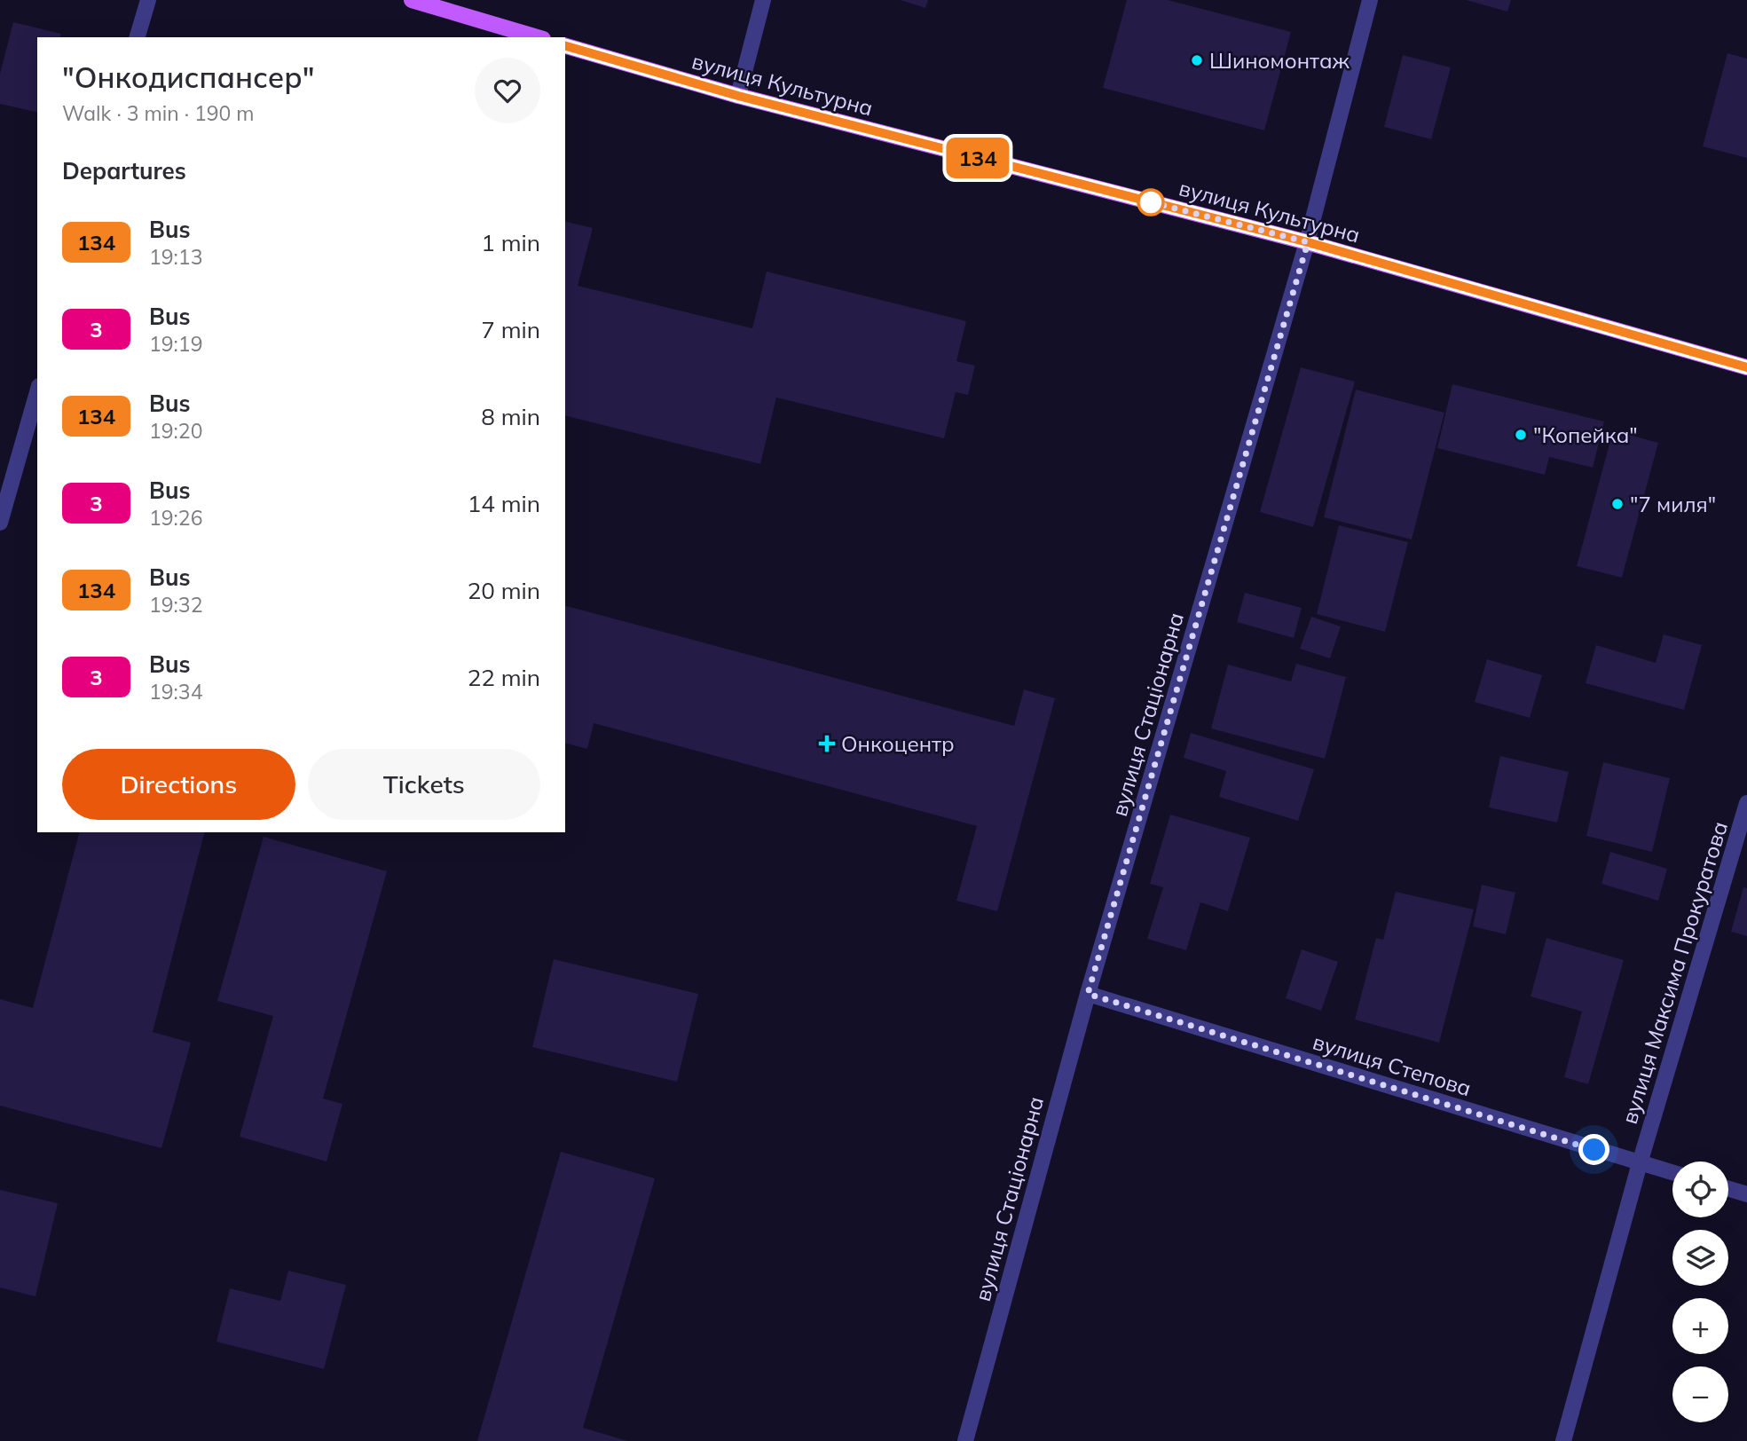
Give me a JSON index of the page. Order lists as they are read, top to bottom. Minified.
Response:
{"streets":{"main road":["вулиця Культурна"],"street":["вулиця Стаціонарна","вулиця Максима Прокуратова","вулиця Степова"]},"crossings":[["вулиця Культурна","вулиця Стаціонарна"],["вулиця Стаціонарна","вулиця Степова"],["вулиця Максима Прокуратова","вулиця Степова"]],"places":{"other":["Шиномонтаж","\"Копейка\"","\"7 миля\""],"health":["Онкоцентр"]},"lines":["bus line 134"],"page":{"on_map":"134","heading":[["\"Онкодиспансер\"","Walk · 3 min · 190 m"],"Departures"],"list":[{"mark":"134","name":"Bus","note":"19:13","value":"1 min"},{"mark":"3","name":"Bus","note":"19:19","value":"7 min"},{"mark":"134","name":"Bus","note":"19:20","value":"8 min"},{"mark":"3","name":"Bus","note":"19:26","value":"14 min"},{"mark":"134","name":"Bus","note":"19:32","value":"20 min"},{"mark":"3","name":"Bus","note":"19:34","value":"22 min"}],"buttons":["Directions","Tickets"],"map_buttons":["+","−"]}}
